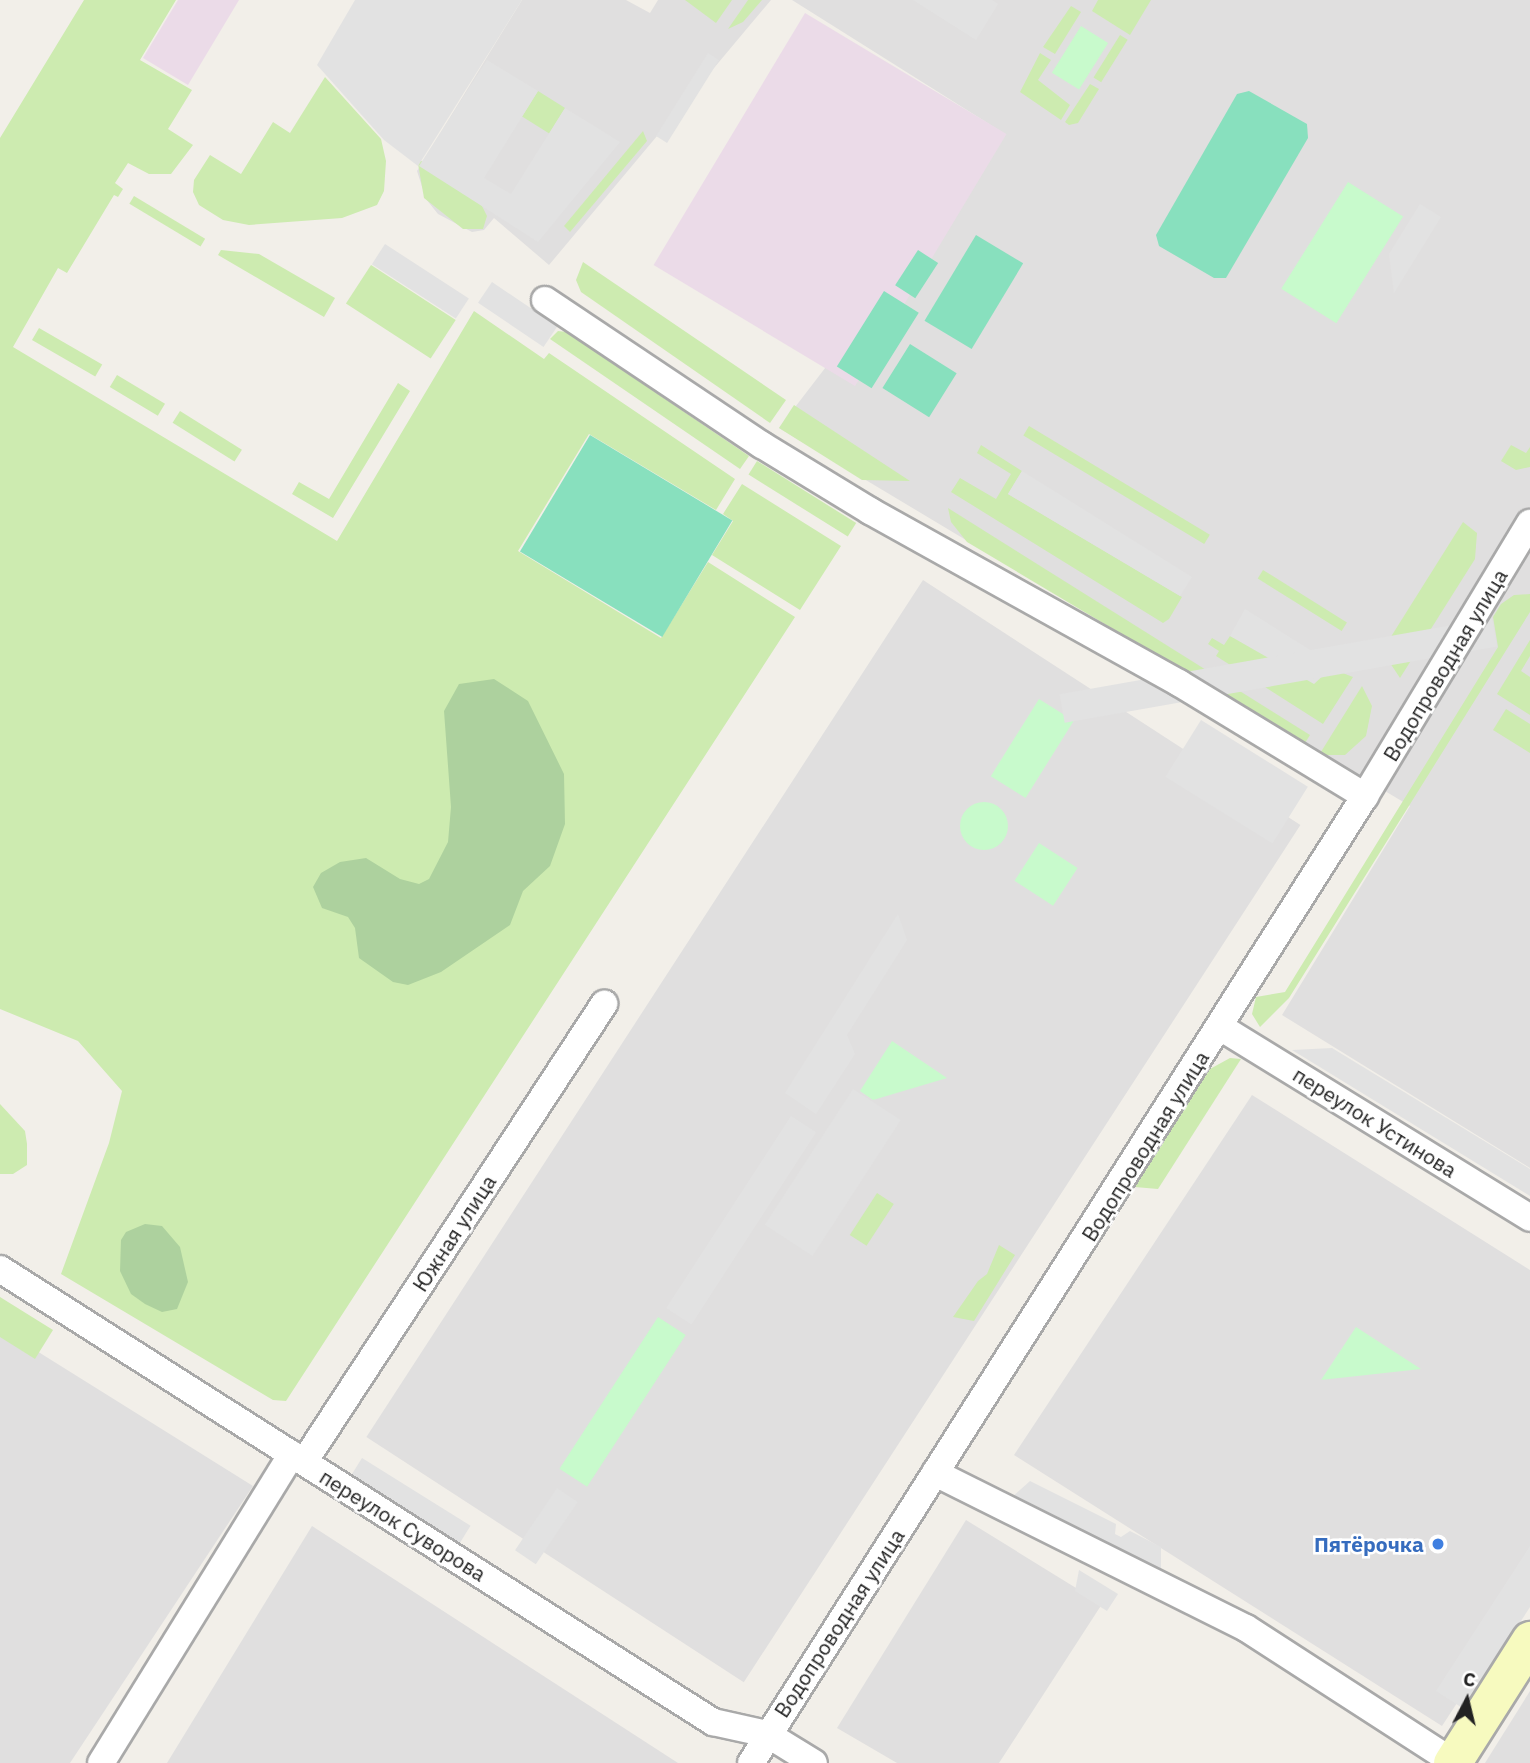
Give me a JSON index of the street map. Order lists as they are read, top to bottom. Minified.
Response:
{"streets":{"street":["Водопроводная улица","переулок Устинова","Южная улица","переулок Суворова"]},"crossings":[["Водопроводная улица","переулок Устинова"],["Водопроводная улица","переулок Суворова"],["Южная улица","переулок Суворова"]],"places":["Пятёрочка"],"north":"top"}
